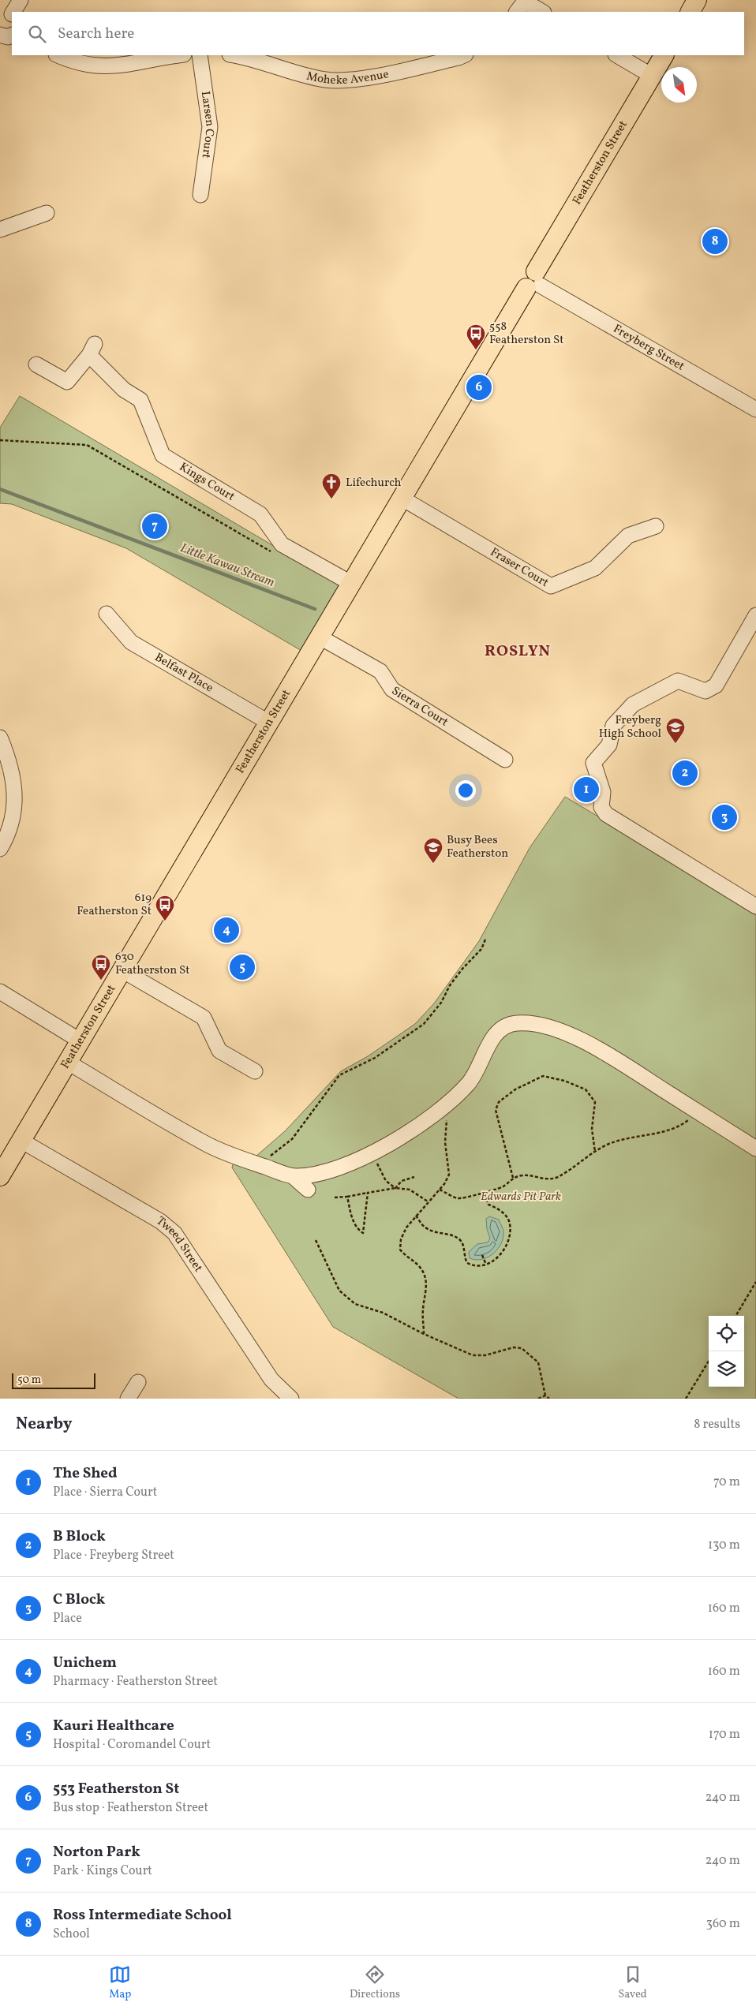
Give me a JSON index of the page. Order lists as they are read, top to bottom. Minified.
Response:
{"streets":{"main road":["Featherston Street"],"street":["Moheke Avenue","Larsen Court","Freyberg Street","Kings Court","Fraser Court","Belfast Place","Sierra Court","Tweed Street"]},"crossings":[["Featherston Street","Freyberg Street"],["Featherston Street","Kings Court"],["Featherston Street","Fraser Court"],["Featherston Street","Belfast Place"],["Featherston Street","Sierra Court"],["Featherston Street","Tweed Street"]],"districts":["ROSLYN"],"water":["Little Kawau Stream"],"parks":["Edwards Pit Park"],"places":{"bus stop":["558 Featherston St","619 Featherston St","630 Featherston St"],"church":["Lifechurch"],"school or university":["Freyberg High School","Busy Bees Featherston"]},"scale_bar":"50 m","north":"bottom right","page":{"search":"Search here","pins":["8","6","7","2","1","3","4","5"],"scale":"50 m","heading":["Nearby","8 results"],"list":[{"mark":"1","name":"The Shed","note":"Place · Sierra Court","value":"70 m"},{"mark":"2","name":"B Block","note":"Place · Freyberg Street","value":"130 m"},{"mark":"3","name":"C Block","note":"Place","value":"160 m"},{"mark":"4","name":"Unichem","note":"Pharmacy · Featherston Street","value":"160 m"},{"mark":"5","name":"Kauri Healthcare","note":"Hospital · Coromandel Court","value":"170 m"},{"mark":"6","name":"553 Featherston St","note":"Bus stop · Featherston Street","value":"240 m"},{"mark":"7","name":"Norton Park","note":"Park · Kings Court","value":"240 m"},{"mark":"8","name":"Ross Intermediate School","note":"School","value":"360 m"}],"nav":["Map","Directions","Saved"]}}
